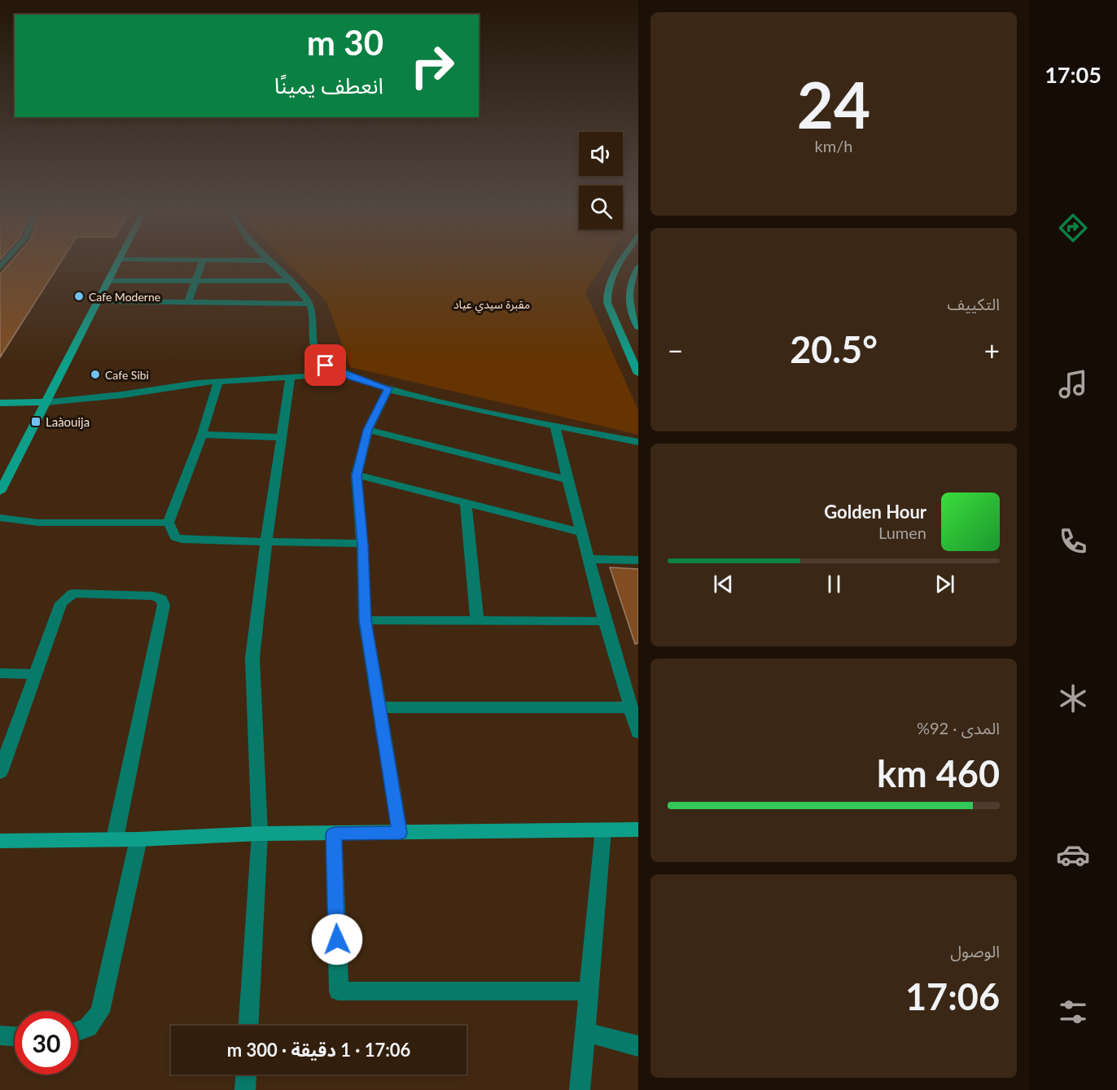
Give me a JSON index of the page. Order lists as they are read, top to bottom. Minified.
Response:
{"parks":["مقبرة سيدي عياد"],"places":{"other":["Cafe Moderne","Cafe Sibi"],"transit":["Laàouija"]},"page":{"tabs":"17:05","tile":[["24","km/h"],"التكييف",["المدى · 92%","460 km"],["الوصول","17:06"]],"turn":["30 m","انعطف يمينًا"],"heat":["−","20.5°","+"],"song":["Golden Hour","Lumen"],"limit":"30","trip":"17:06 · 1 دقيقة · 300 m"}}
